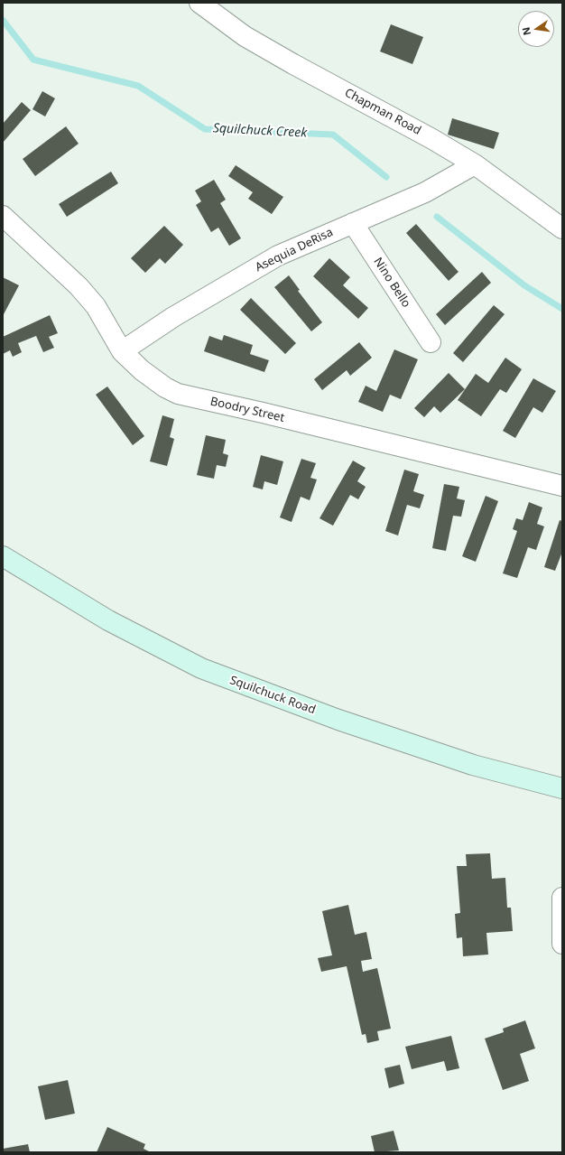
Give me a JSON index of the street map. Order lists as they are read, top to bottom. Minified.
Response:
{"streets":{"main road":["Squilchuck Road"],"street":["Chapman Road","Asequia DeRisa","Nino Bello","Boodry Street"]},"crossings":[["Chapman Road","Asequia DeRisa"],["Asequia DeRisa","Nino Bello"],["Asequia DeRisa","Boodry Street"]],"water":["Squilchuck Creek"],"north":"left"}
